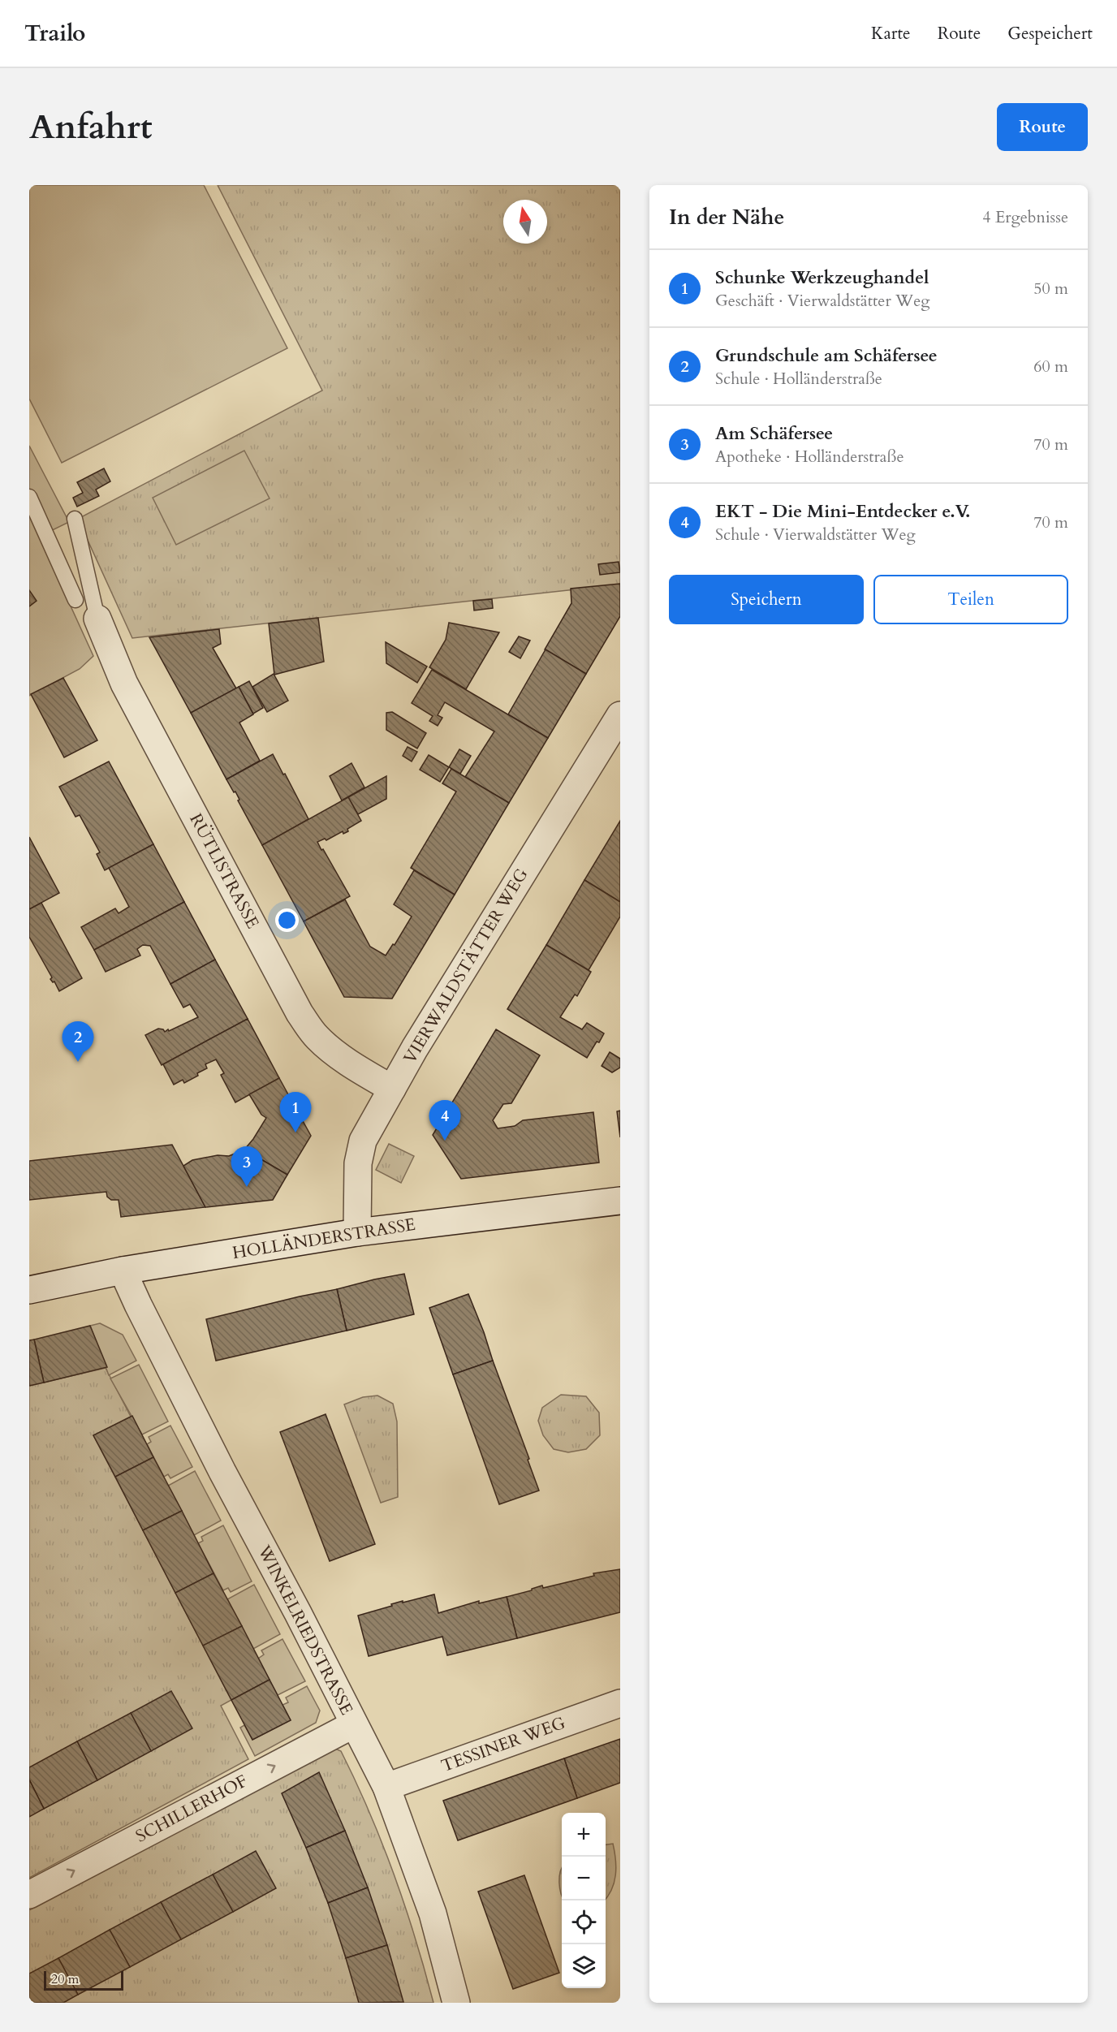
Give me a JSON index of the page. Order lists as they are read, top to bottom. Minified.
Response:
{"streets":{"street":["RÜTLISTRASSE","VIERWALDSTÄTTER WEG","HOLLÄNDERSTRASSE","WINKELRIEDSTRASSE","TESSINER WEG","SCHILLERHOF"]},"crossings":[["RÜTLISTRASSE","VIERWALDSTÄTTER WEG"],["VIERWALDSTÄTTER WEG","HOLLÄNDERSTRASSE"],["HOLLÄNDERSTRASSE","WINKELRIEDSTRASSE"],["WINKELRIEDSTRASSE","TESSINER WEG"],["WINKELRIEDSTRASSE","SCHILLERHOF"]],"one_way":["SCHILLERHOF"],"scale_bar":"20 m","north":"top","page":{"header":"Trailo","nav":["Karte","Route","Gespeichert"],"buttons":["Route",["Speichern","Teilen"]],"title":"Anfahrt","heading":["In der Nähe","4 Ergebnisse"],"list":[{"mark":"1","name":"Schunke Werkzeughandel","note":"Geschäft · Vierwaldstätter Weg","value":"50 m"},{"mark":"2","name":"Grundschule am Schäfersee","note":"Schule · Holländerstraße","value":"60 m"},{"mark":"3","name":"Am Schäfersee","note":"Apotheke · Holländerstraße","value":"70 m"},{"mark":"4","name":"EKT - Die Mini-Entdecker e.V.","note":"Schule · Vierwaldstätter Weg","value":"70 m"}],"pins":["2","1","4","3"],"map_buttons":["+","−"],"scale":"20 m"}}
